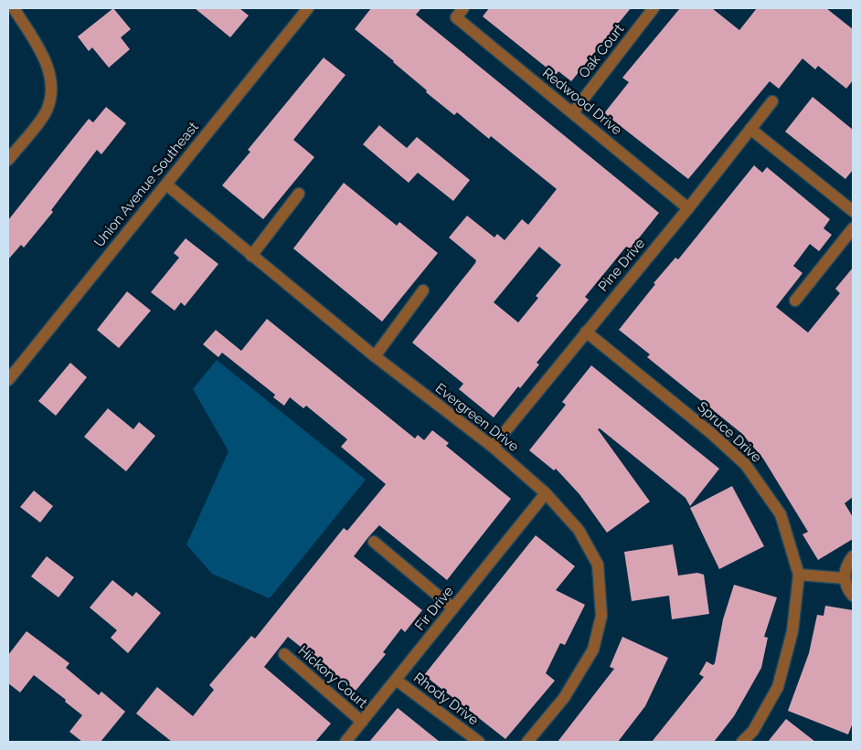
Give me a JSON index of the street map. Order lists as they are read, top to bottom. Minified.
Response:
{"streets":{"street":["Oak Court","Redwood Drive","Union Avenue Southeast","Pine Drive","Evergreen Drive","Spruce Drive","Fir Drive","Hickory Court","Rhody Drive"]},"crossings":[["Oak Court","Redwood Drive"],["Redwood Drive","Pine Drive"],["Union Avenue Southeast","Evergreen Drive"],["Pine Drive","Evergreen Drive"],["Pine Drive","Spruce Drive"],["Evergreen Drive","Fir Drive"],["Fir Drive","Hickory Court"],["Fir Drive","Rhody Drive"]]}
